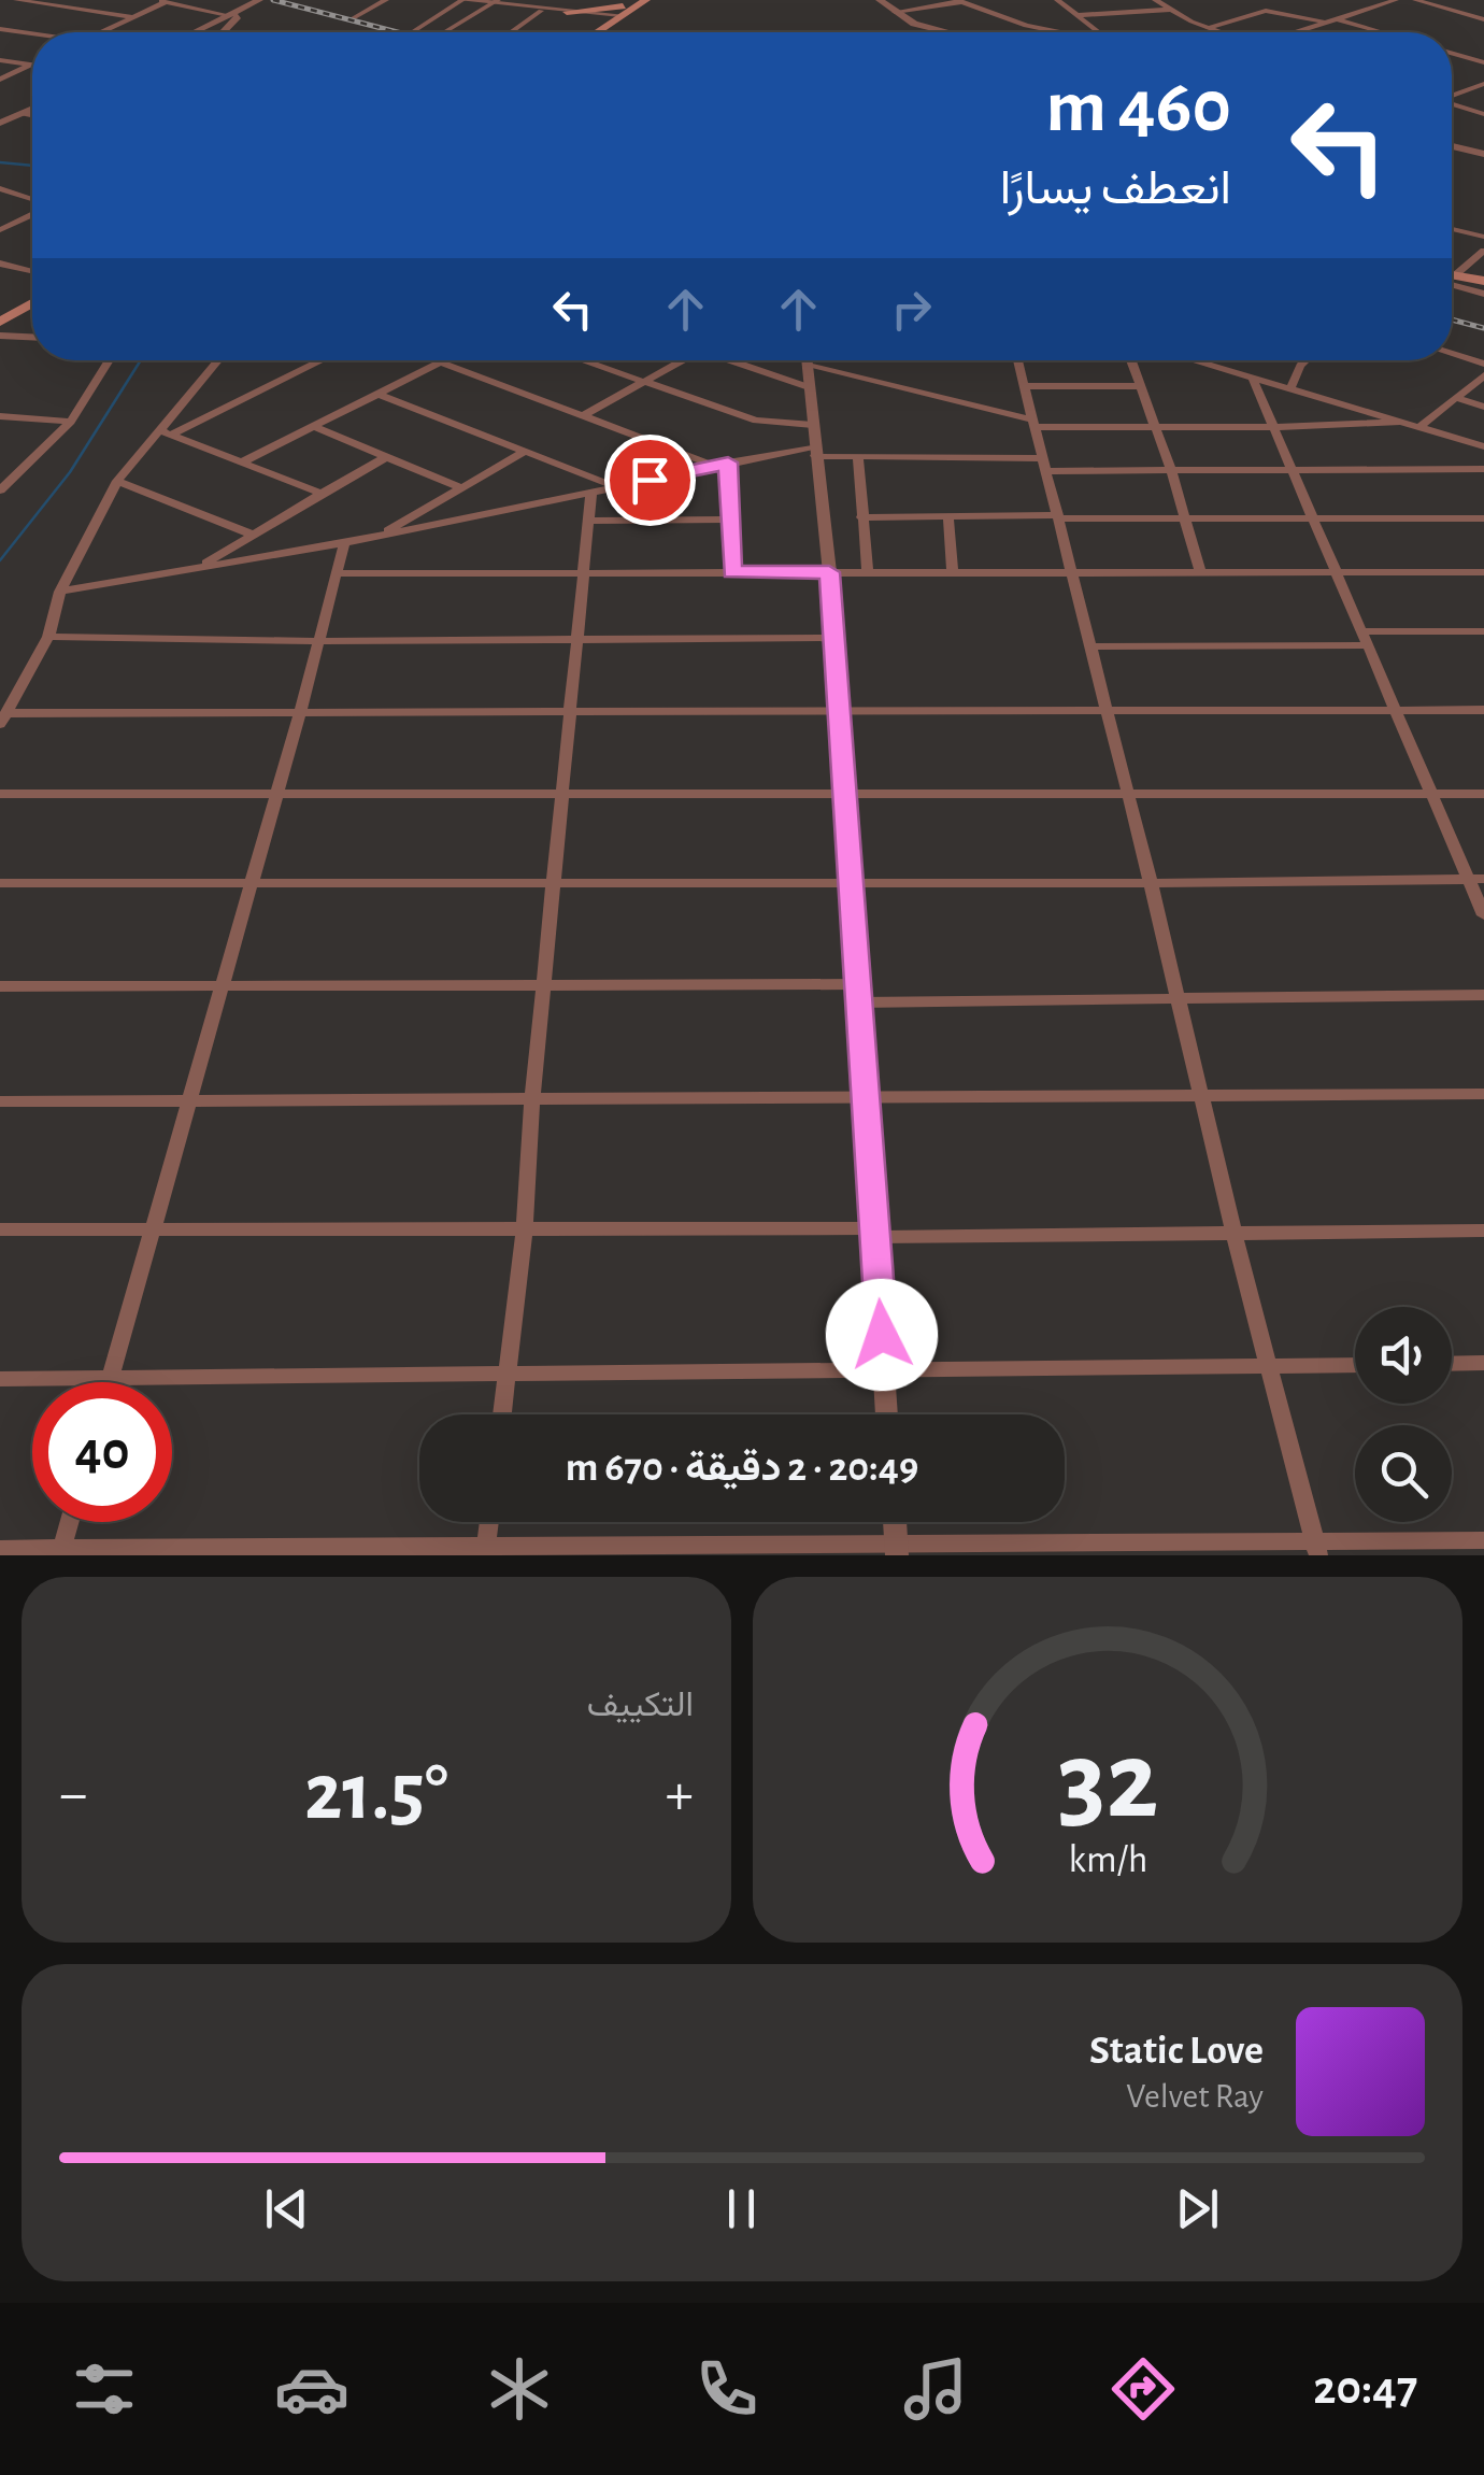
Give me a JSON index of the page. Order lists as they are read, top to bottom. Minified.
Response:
{"page":{"turn":["460 m","انعطف يسارًا"],"limit":"40","trip":"20:49 · 2 دقيقة · 670 m","tile":"التكييف","heat":["−","21.5°","+"],"song":["Static Love","Velvet Ray"],"tabs":"20:47","gauge":["32","km/h"]}}
